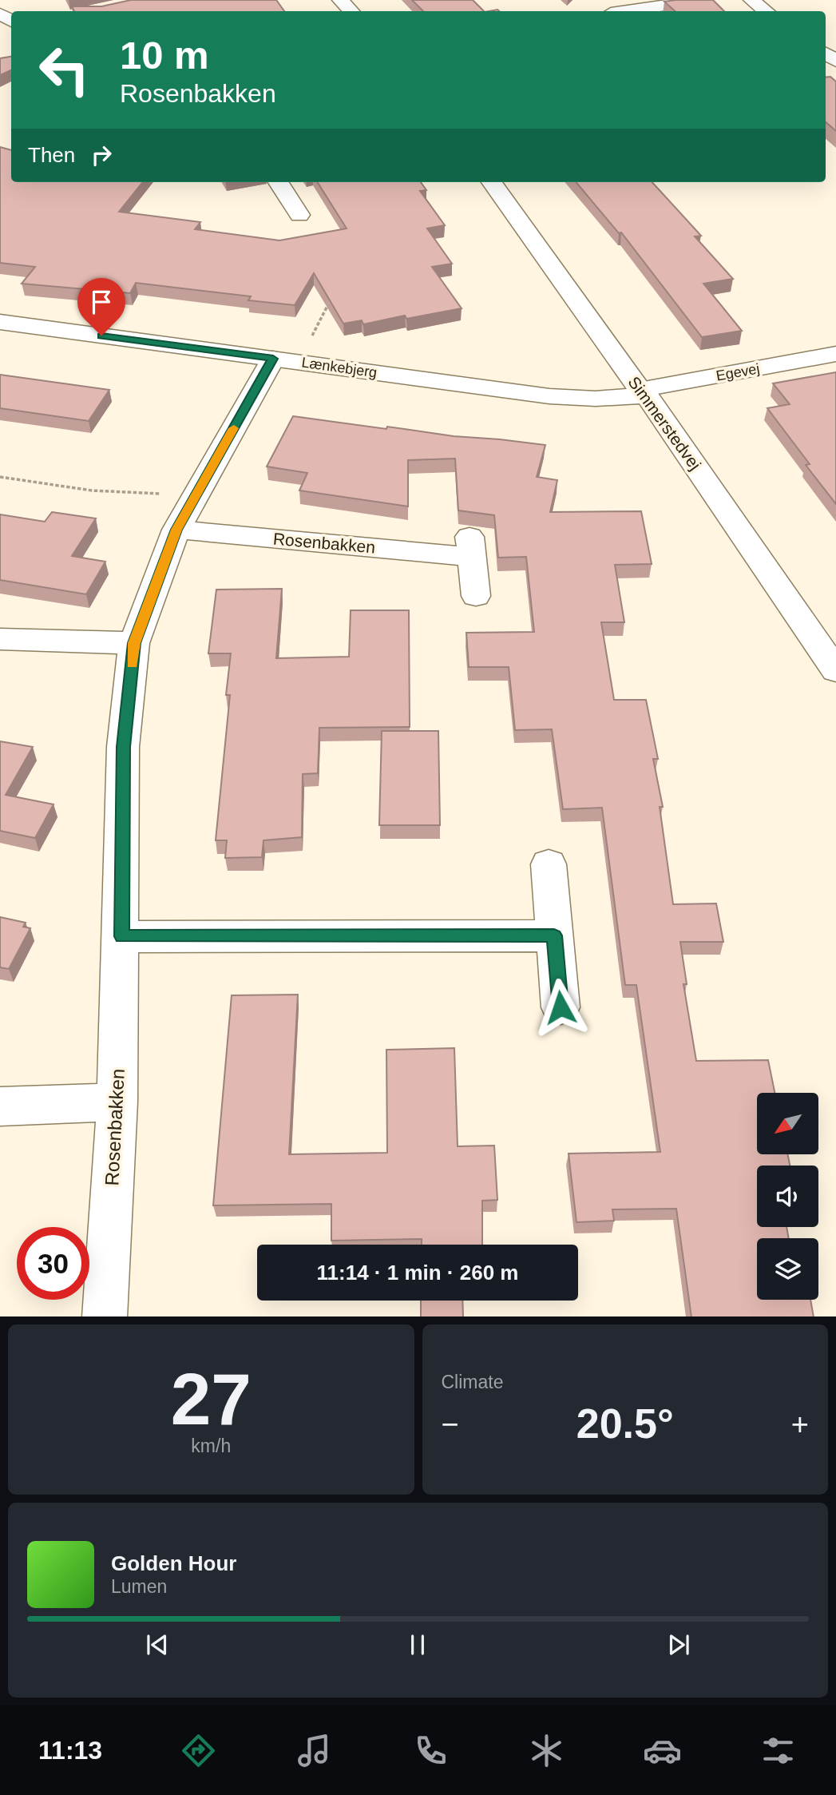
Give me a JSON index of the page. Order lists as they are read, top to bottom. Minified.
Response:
{"streets":{"street":["Lænkebjerg","Egevej","Simmerstedvej","Rosenbakken"]},"crossings":[["Lænkebjerg","Egevej"],["Lænkebjerg","Simmerstedvej"],["Lænkebjerg","Rosenbakken"],["Egevej","Simmerstedvej"]],"north":"bottom left","page":{"turn":["10 m","Rosenbakken"],"then":"Then","limit":"30","trip":"11:14 · 1 min · 260 m","tile":[["27","km/h"],"Climate"],"heat":["−","20.5°","+"],"song":["Golden Hour","Lumen"],"tabs":"11:13"}}
